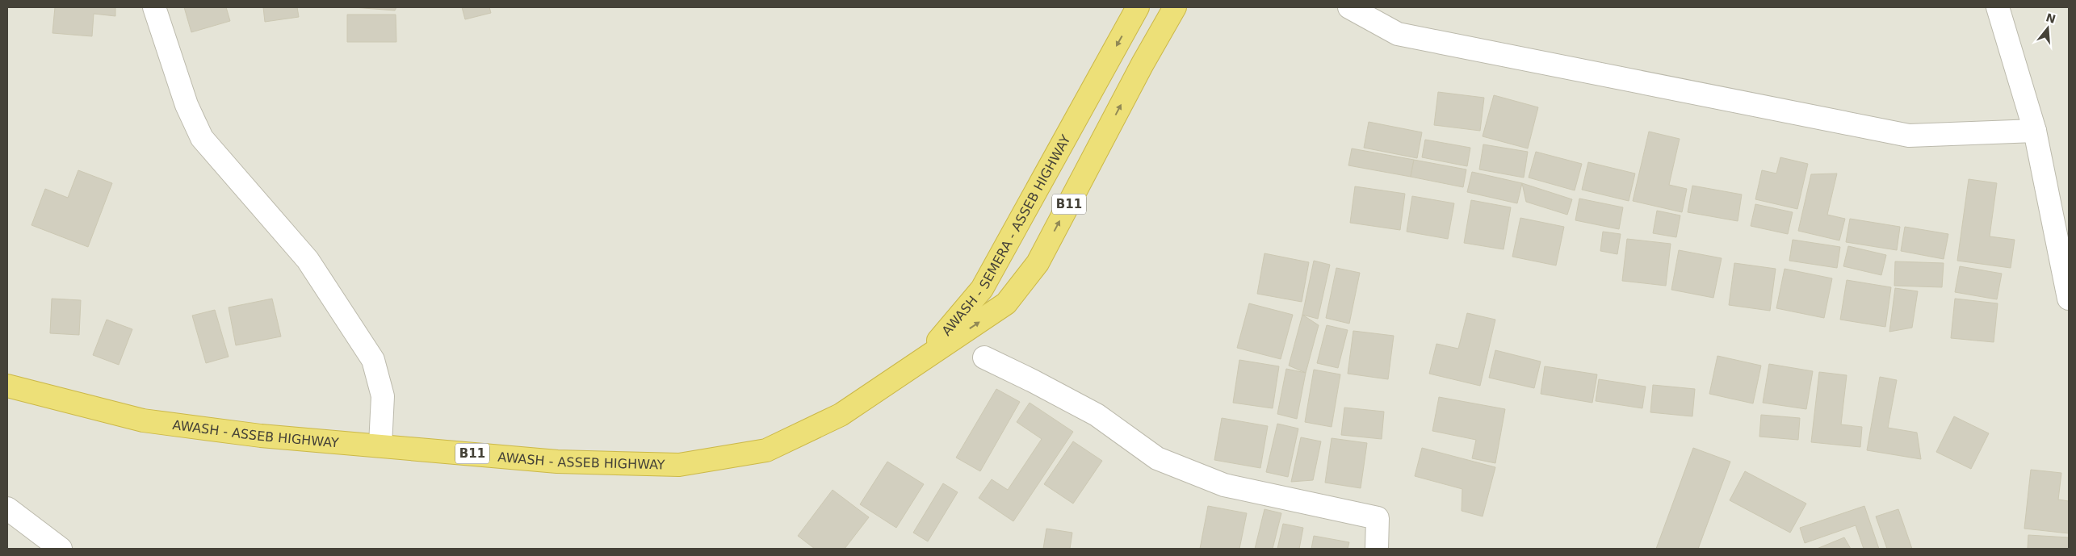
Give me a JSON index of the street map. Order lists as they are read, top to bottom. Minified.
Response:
{"streets":{"highway":["B11","AWASH - SEMERA - ASSEB HIGHWAY","AWASH - ASSEB HIGHWAY"]},"crossings":[["AWASH - SEMERA - ASSEB HIGHWAY","AWASH - ASSEB HIGHWAY"]],"north":"top"}
